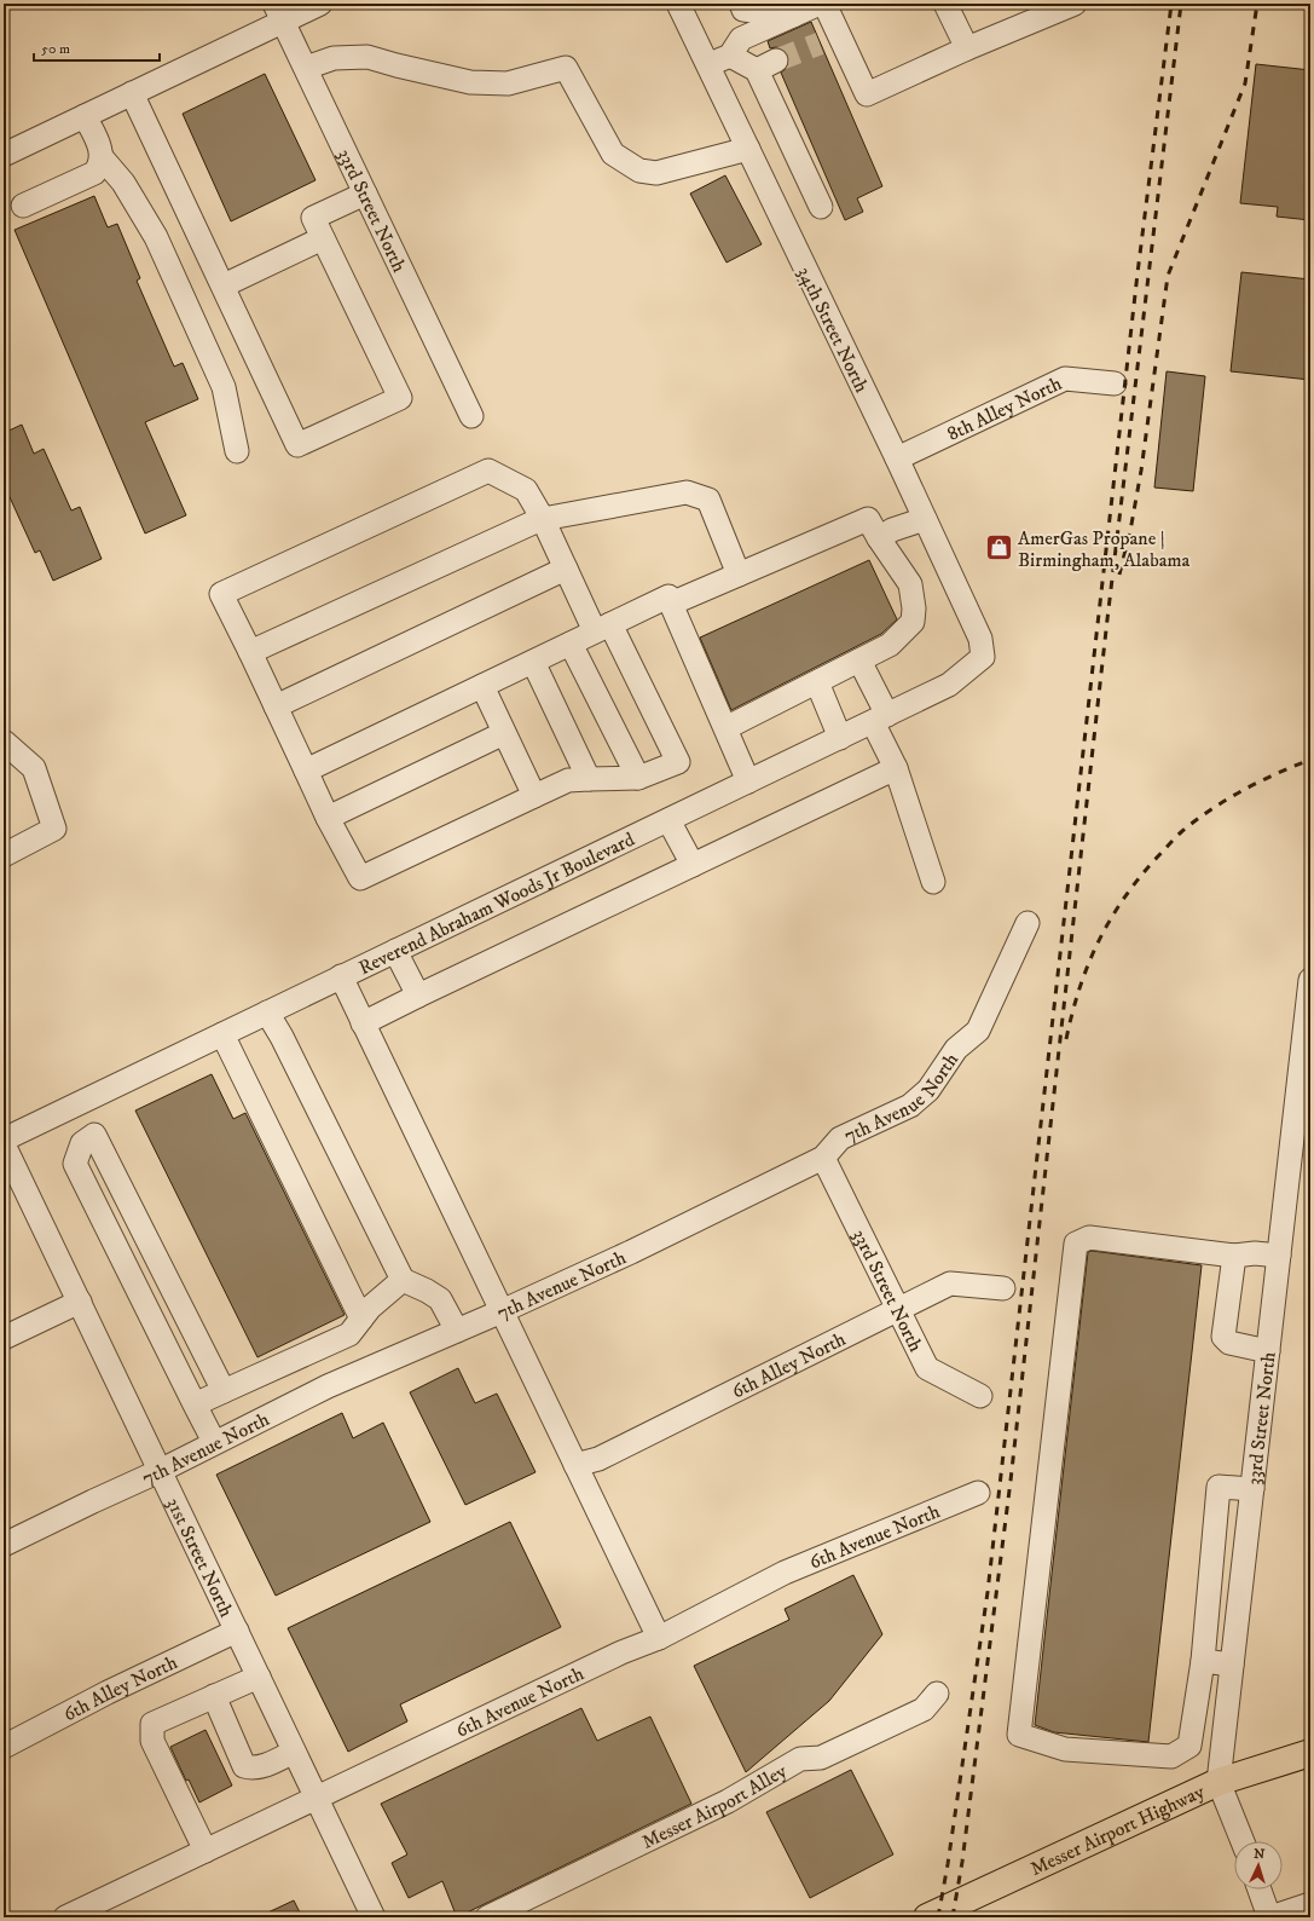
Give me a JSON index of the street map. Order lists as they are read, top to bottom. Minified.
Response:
{"streets":{"main road":["Messer Airport Highway"],"street":["33rd Street North","34th Street North","8th Alley North","Reverend Abraham Woods Jr Boulevard","7th Avenue North","6th Alley North","6th Avenue North","31st Street North","Messer Airport Alley"]},"crossings":[["33rd Street North","7th Avenue North"],["33rd Street North","6th Alley North"],["33rd Street North","Messer Airport Highway"],["34th Street North","8th Alley North"],["34th Street North","Reverend Abraham Woods Jr Boulevard"],["7th Avenue North","31st Street North"],["6th Alley North","31st Street North"],["6th Avenue North","31st Street North"]],"places":{"shop":["AmerGas Propane | Birmingham, Alabama"]},"scale_bar":"50 m","north":"top"}
